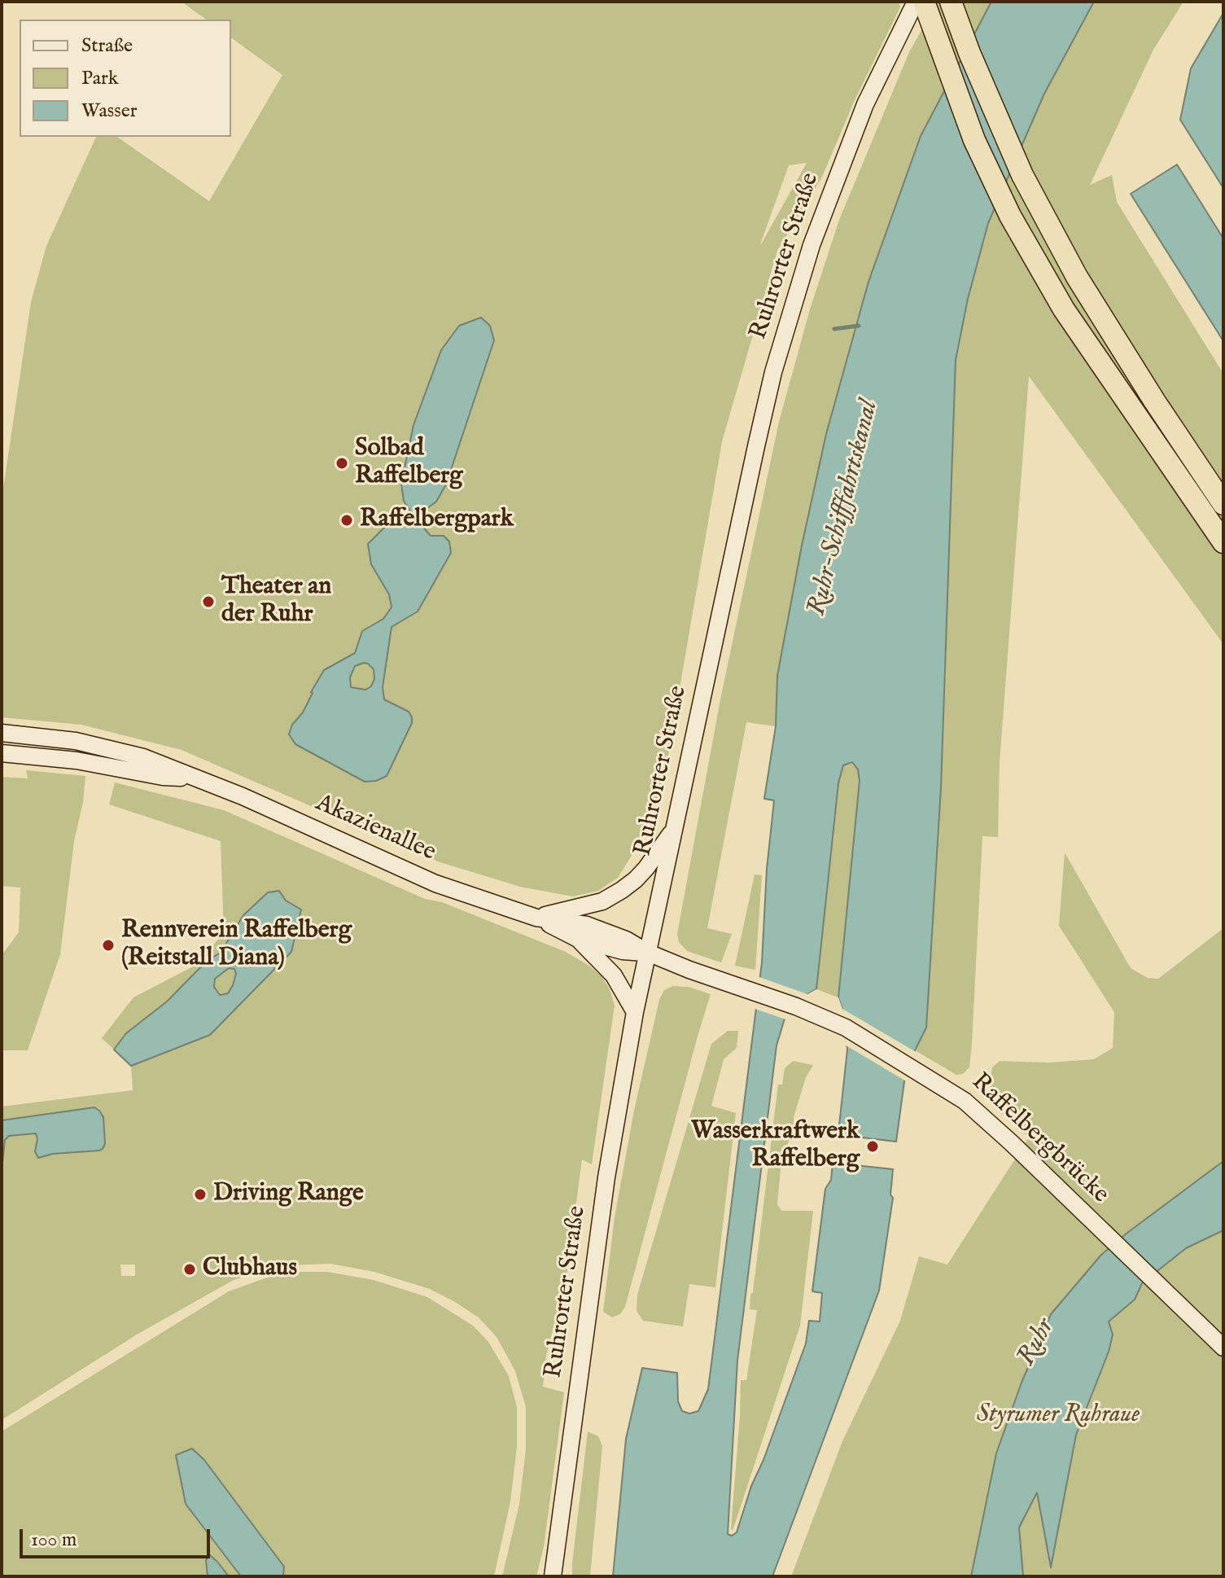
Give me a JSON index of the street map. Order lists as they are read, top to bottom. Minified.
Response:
{"streets":{"main road":["Ruhrorter Straße","Akazienallee","Raffelbergbrücke"]},"crossings":[["Ruhrorter Straße","Akazienallee"],["Ruhrorter Straße","Raffelbergbrücke"],["Akazienallee","Raffelbergbrücke"]],"water":["Ruhr-Schifffahrtskanal","Ruhr"],"parks":["Styrumer Ruhraue"],"places":["Solbad Raffelberg","Raffelbergpark","Theater an der Ruhr","Rennverein Raffelberg (Reitstall Diana)","Wasserkraftwerk Raffelberg","Driving Range","Clubhaus"],"legend":["Straße","Park","Wasser"],"scale_bar":"100 m"}
